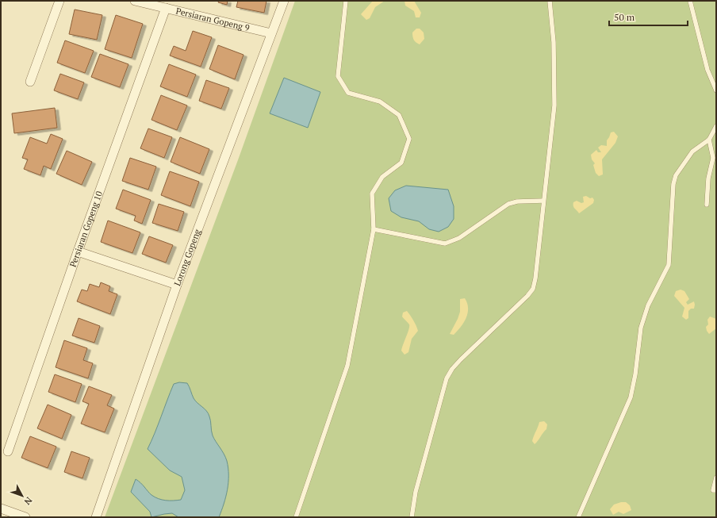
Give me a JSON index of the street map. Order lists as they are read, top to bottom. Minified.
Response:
{"streets":{"street":["Persiaran Gopeng 9","Persiaran Gopeng 10","Lorong Gopeng"]},"crossings":[["Persiaran Gopeng 9","Persiaran Gopeng 10"],["Persiaran Gopeng 9","Lorong Gopeng"]],"scale_bar":"50 m","north":"bottom right"}
